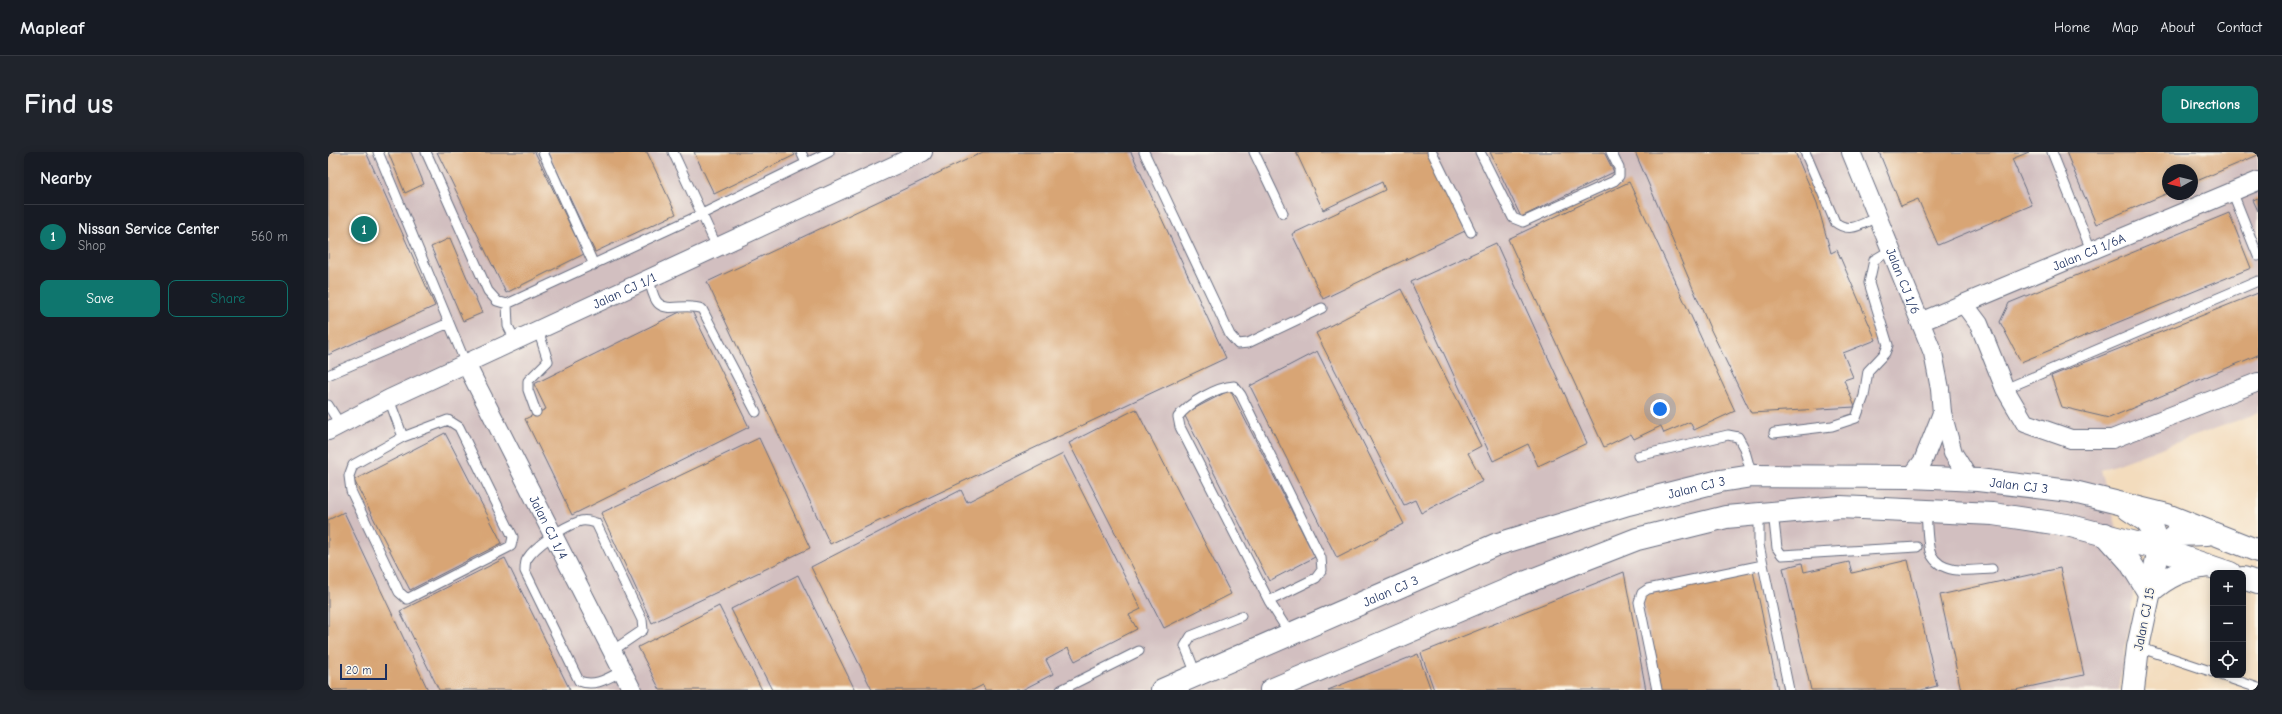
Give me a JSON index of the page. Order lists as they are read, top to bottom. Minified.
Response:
{"streets":{"street":["Jalan CJ 1/6A","Jalan CJ 1/6","Jalan CJ 1/1","Jalan CJ 3","Jalan CJ 1/4","Jalan CJ 15"]},"crossings":[["Jalan CJ 1/6A","Jalan CJ 1/6"],["Jalan CJ 1/6","Jalan CJ 3"],["Jalan CJ 1/1","Jalan CJ 1/4"]],"scale_bar":"20 m","north":"left","page":{"header":"Mapleaf","nav":["Home","Map","About","Contact"],"buttons":["Directions",["Save","Share"]],"title":"Find us","heading":"Nearby","list":[{"mark":"1","name":"Nissan Service Center","note":"Shop","value":"560 m"}],"pins":"1","map_buttons":["+","−"],"scale":"20 m"}}
